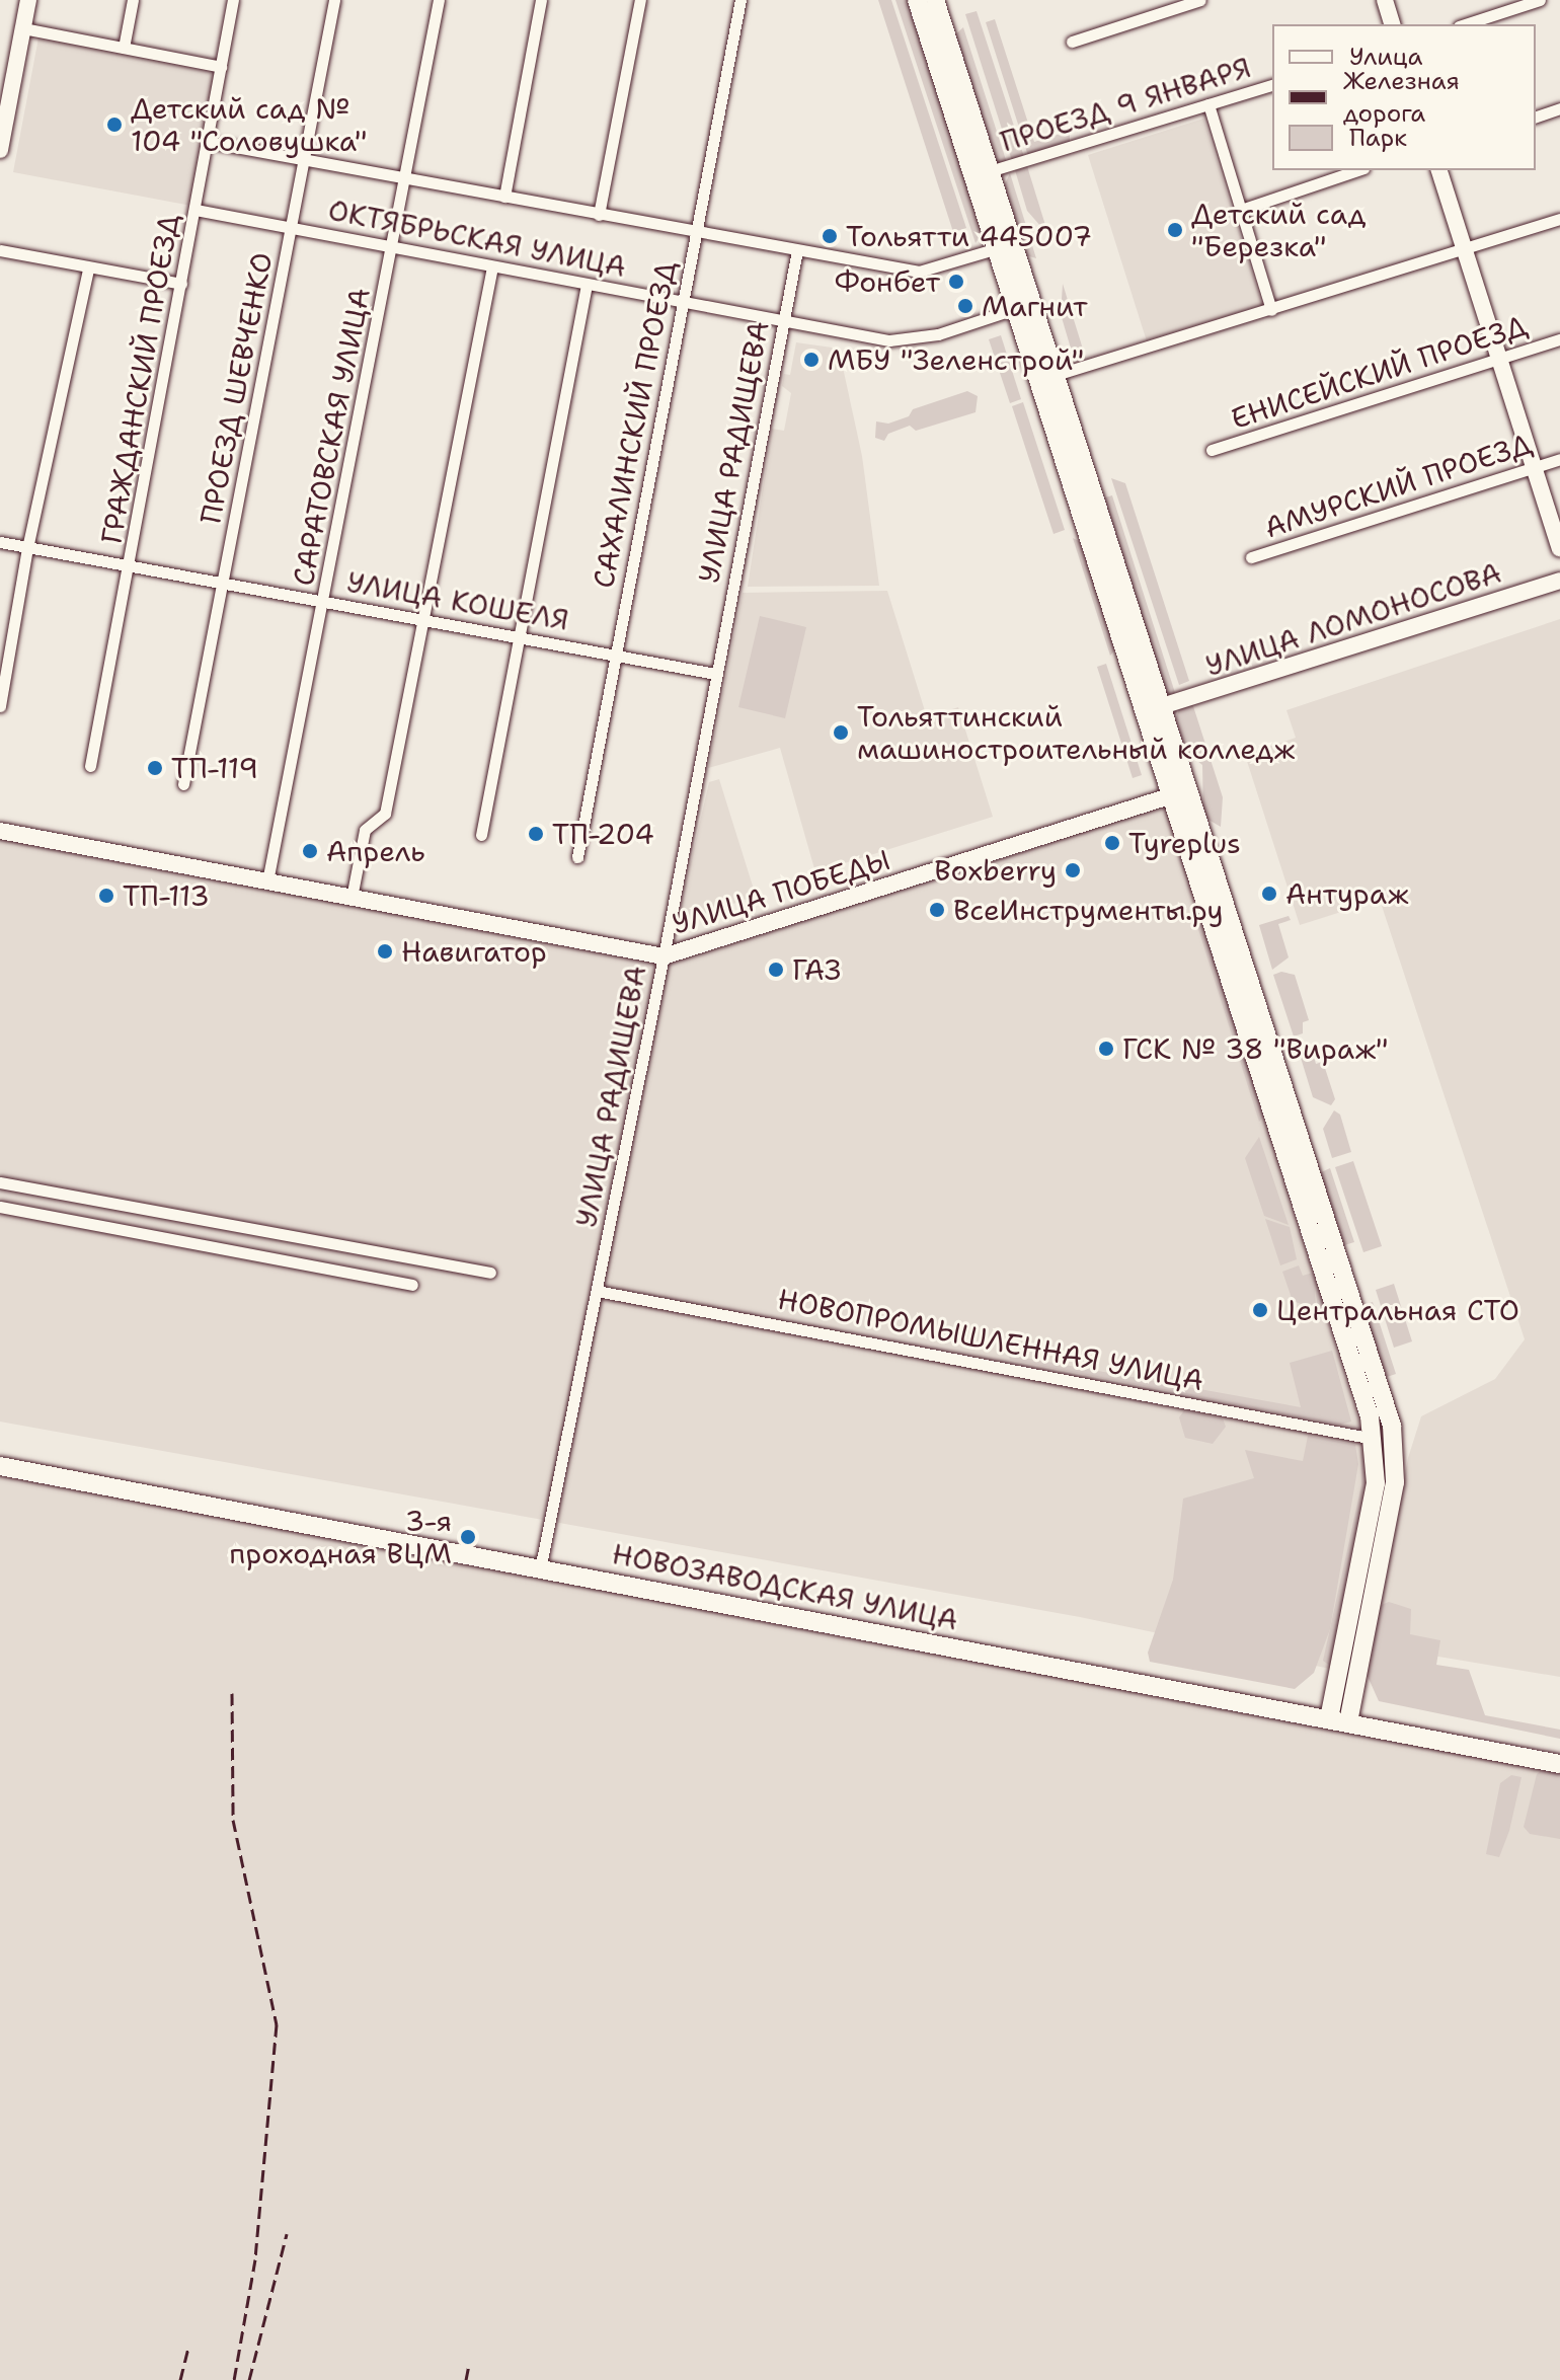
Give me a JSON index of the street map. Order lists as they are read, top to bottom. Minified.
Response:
{"streets":{"main road":["УЛИЦА ЛОМОНОСОВА","УЛИЦА ПОБЕДЫ","НОВОЗАВОДСКАЯ УЛИЦА"],"street":["ПРОЕЗД 9 ЯНВАРЯ","ОКТЯБРЬСКАЯ УЛИЦА","ЕНИСЕЙСКИЙ ПРОЕЗД","ГРАЖДАНСКИЙ ПРОЕЗД","ПРОЕЗД ШЕВЧЕНКО","САХАЛИНСКИЙ ПРОЕЗД","САРАТОВСКАЯ УЛИЦА","УЛИЦА РАДИЩЕВА","АМУРСКИЙ ПРОЕЗД","УЛИЦА КОШЕЛЯ","НОВОПРОМЫШЛЕННАЯ УЛИЦА"]},"crossings":[["ОКТЯБРЬСКАЯ УЛИЦА","ГРАЖДАНСКИЙ ПРОЕЗД"],["ОКТЯБРЬСКАЯ УЛИЦА","ПРОЕЗД ШЕВЧЕНКО"],["ОКТЯБРЬСКАЯ УЛИЦА","САХАЛИНСКИЙ ПРОЕЗД"],["ОКТЯБРЬСКАЯ УЛИЦА","САРАТОВСКАЯ УЛИЦА"],["ОКТЯБРЬСКАЯ УЛИЦА","УЛИЦА РАДИЩЕВА"],["ГРАЖДАНСКИЙ ПРОЕЗД","УЛИЦА КОШЕЛЯ"],["ПРОЕЗД ШЕВЧЕНКО","УЛИЦА КОШЕЛЯ"],["САХАЛИНСКИЙ ПРОЕЗД","УЛИЦА КОШЕЛЯ"],["САРАТОВСКАЯ УЛИЦА","УЛИЦА КОШЕЛЯ"],["САРАТОВСКАЯ УЛИЦА","УЛИЦА ПОБЕДЫ"],["УЛИЦА РАДИЩЕВА","УЛИЦА КОШЕЛЯ"],["УЛИЦА РАДИЩЕВА","УЛИЦА ПОБЕДЫ"],["УЛИЦА РАДИЩЕВА","НОВОПРОМЫШЛЕННАЯ УЛИЦА"],["УЛИЦА РАДИЩЕВА","НОВОЗАВОДСКАЯ УЛИЦА"]],"places":["Детский сад № 104 \"Соловушка\"","Детский сад \"Березка\"","Тольятти 445007","Фонбет","Магнит","МБУ \"Зеленстрой\"","Тольяттинский машиностроительный колледж","ТП-119","ТП-204","Tyreplus","Апрель","Boxberry","Антураж","ТП-113","ВсеИнструменты.ру","Навигатор","ГАЗ","ГСК № 38 \"Вираж\"","Центральная СТО","3-я проходная ВЦМ"],"legend":["Улица","Железная дорога","Парк"]}
